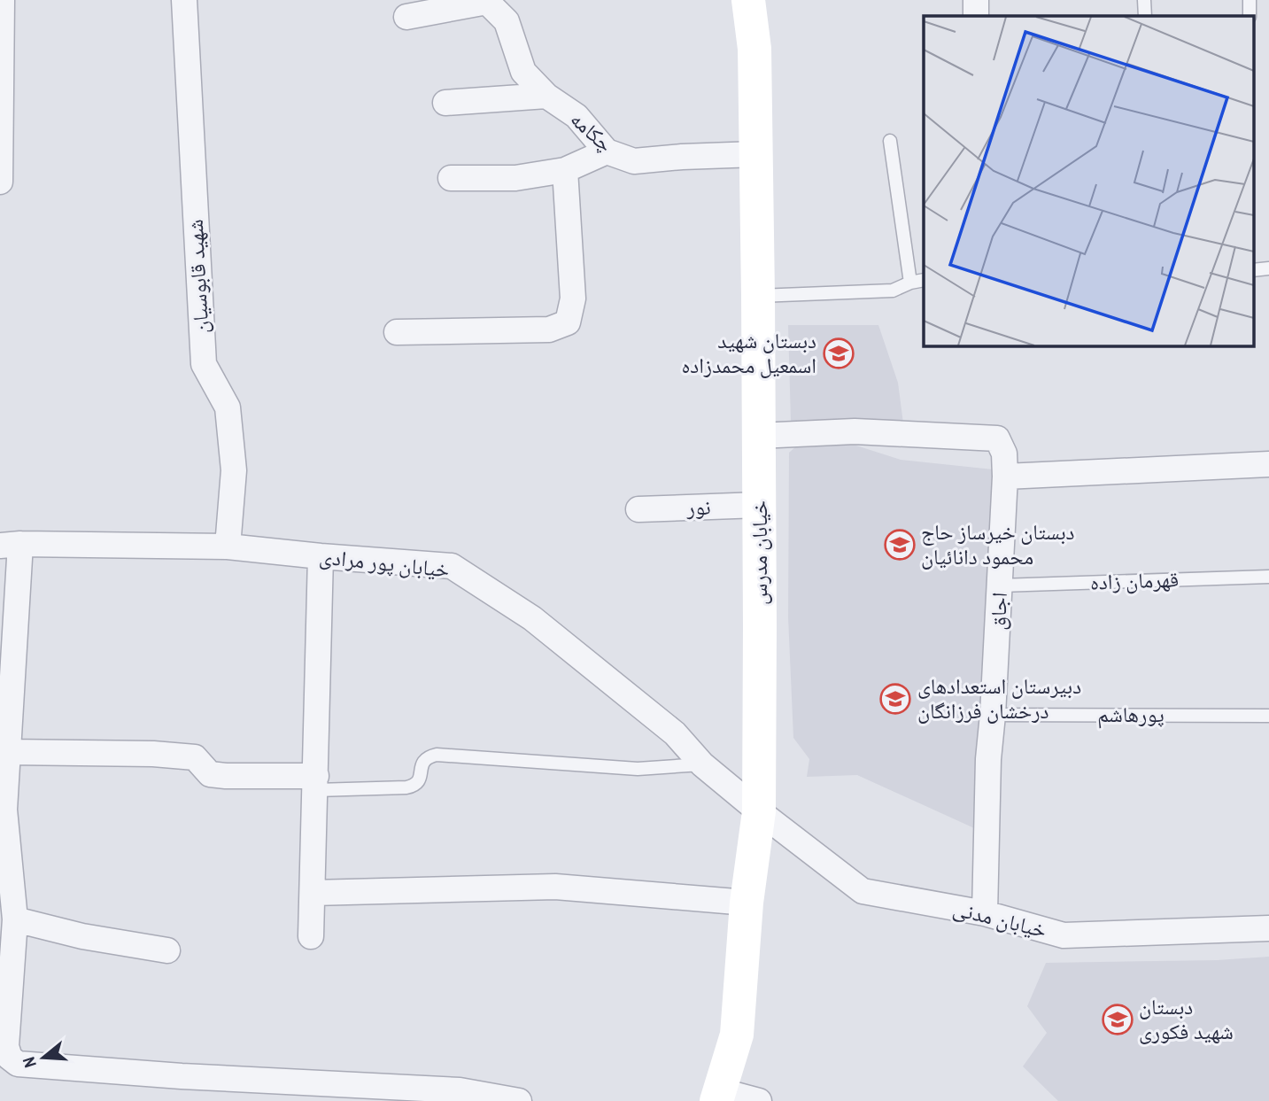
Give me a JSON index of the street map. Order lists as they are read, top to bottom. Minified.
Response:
{"streets":{"main road":["خیابان مدرس"],"street":["چکامه","شهید قابوسیان","نور","خیابان پور مرادی","اجاق","خیابان مدنی"],"lane":["قهرمان زاده","پورهاشم"]},"crossings":[["چکامه","خیابان مدرس"],["شهید قابوسیان","خیابان پور مرادی"],["نور","خیابان مدرس"],["خیابان مدرس","خیابان پور مرادی"],["خیابان مدرس","اجاق"],["خیابان مدرس","خیابان مدنی"],["خیابان پور مرادی","خیابان مدنی"],["قهرمان زاده","اجاق"],["اجاق","پورهاشم"],["اجاق","خیابان مدنی"]],"places":{"school or university":["دبستان شهید اسمعیل محمدزاده","دبستان خیرساز حاج محمود دانائیان","دبیرستان استعدادهای درخشان فرزانگان","دبستان شهید فکوری"]},"north":"left"}
